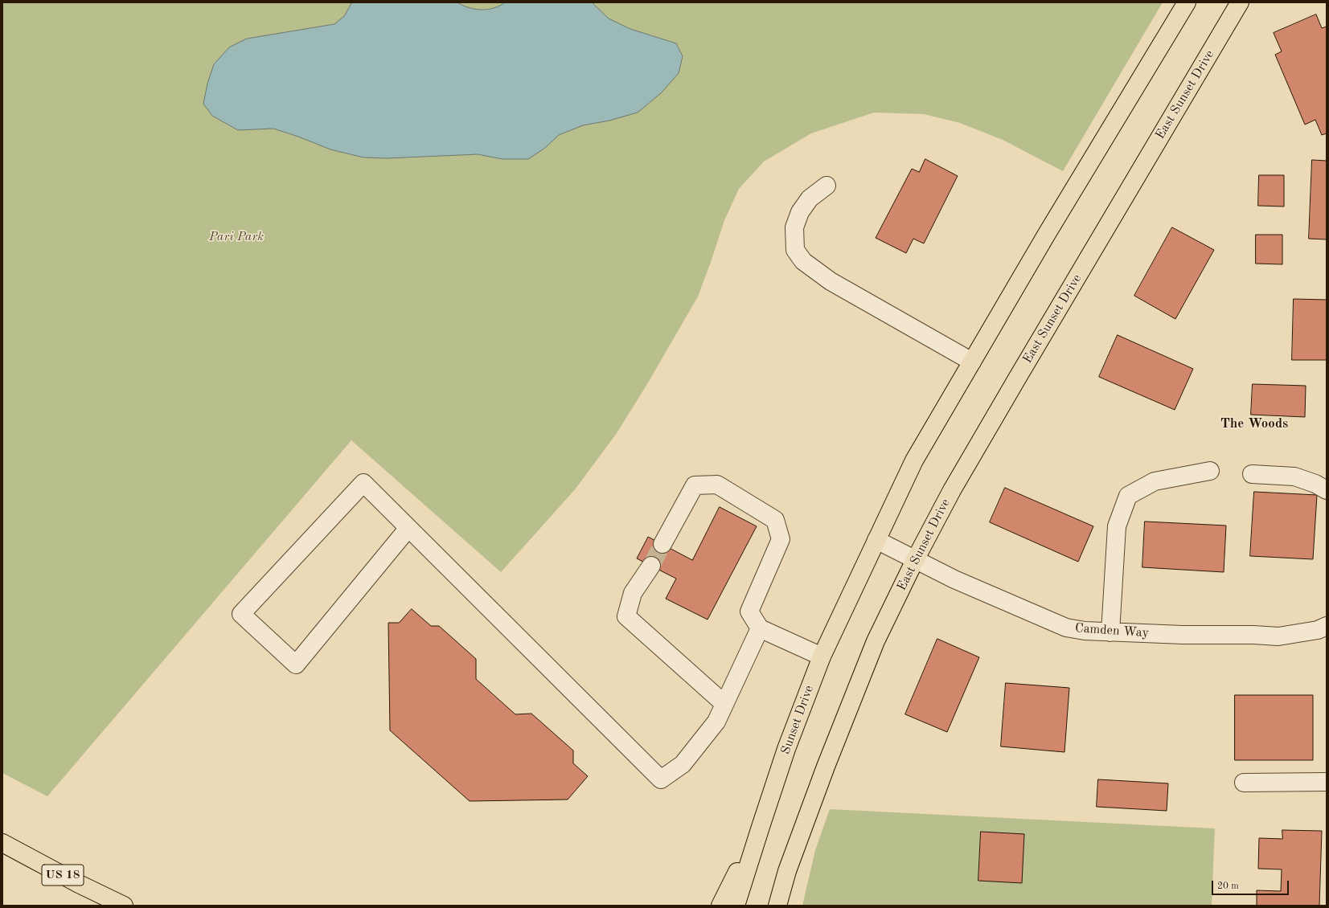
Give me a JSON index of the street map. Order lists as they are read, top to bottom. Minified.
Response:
{"streets":{"main road":["East Sunset Drive","Sunset Drive","US 18"],"street":["Camden Way"]},"crossings":[["East Sunset Drive","Camden Way"],["Camden Way","Sunset Drive"]],"districts":["The Woods"],"parks":["Pari Park"],"scale_bar":"20 m"}
